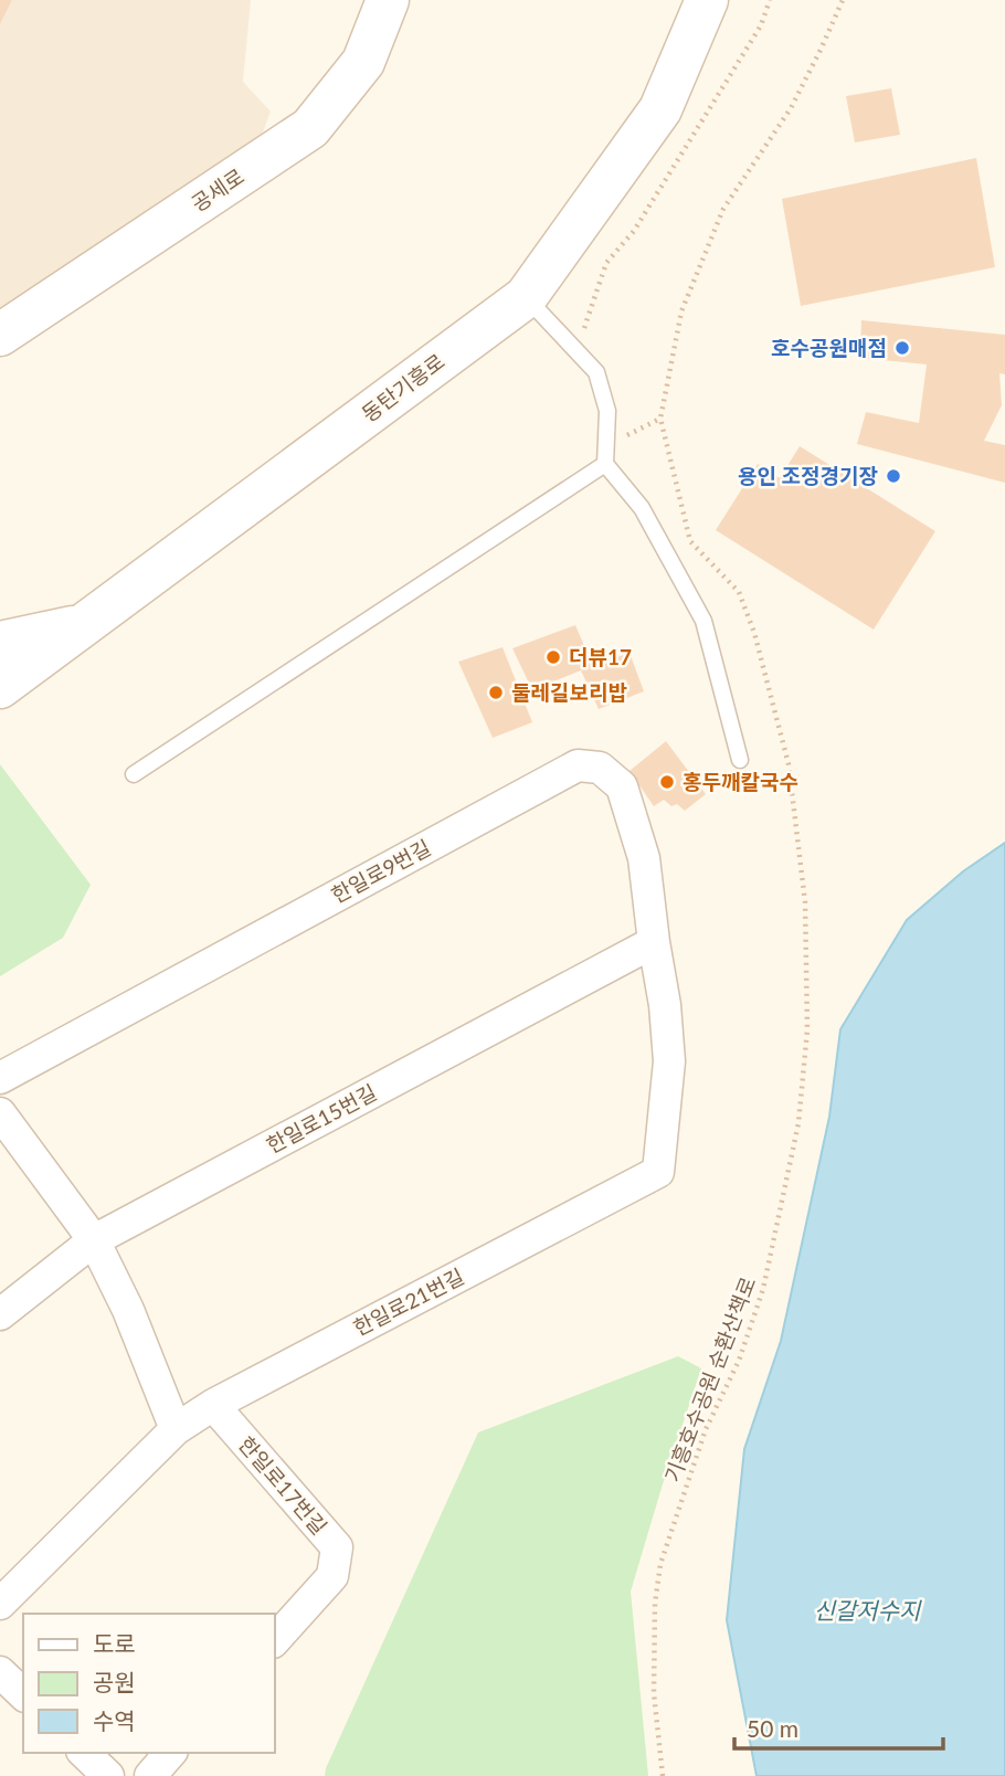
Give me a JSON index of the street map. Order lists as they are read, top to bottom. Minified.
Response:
{"streets":{"main road":["공세로","동탄기흥로"],"street":["한일로9번길","한일로15번길","한일로21번길","한일로17번길"],"path":["기흥호수공원 순환산책로"]},"crossings":[["한일로9번길","한일로15번길"],["한일로9번길","한일로21번길"],["한일로15번길","한일로21번길"],["한일로21번길","한일로17번길"]],"water":["신갈저수지"],"places":["호수공원매점","용인 조정경기장","더뷰17","둘레길보리밥","홍두깨칼국수"],"legend":["도로","공원","수역"],"scale_bar":"50 m"}
